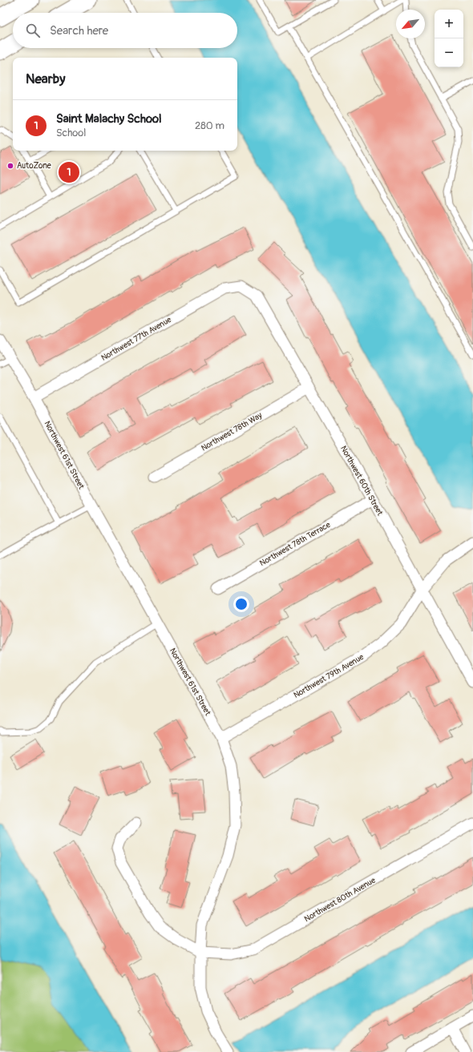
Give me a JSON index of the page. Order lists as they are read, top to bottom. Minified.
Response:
{"streets":{"street":["Northwest 77th Avenue","Northwest 78th Way","Northwest 61st Street","Northwest 60th Street","Northwest 78th Terrace","Northwest 79th Avenue","Northwest 80th Avenue"]},"crossings":[["Northwest 77th Avenue","Northwest 61st Street"],["Northwest 77th Avenue","Northwest 60th Street"],["Northwest 78th Way","Northwest 60th Street"],["Northwest 61st Street","Northwest 79th Avenue"],["Northwest 61st Street","Northwest 80th Avenue"],["Northwest 60th Street","Northwest 78th Terrace"],["Northwest 60th Street","Northwest 79th Avenue"]],"places":["AutoZone"],"north":"bottom left","page":{"map_buttons":["+","−"],"search":"Search here","heading":"Nearby","list":[{"mark":"1","name":"Saint Malachy School","note":"School","value":"280 m"}],"pins":"1"}}
